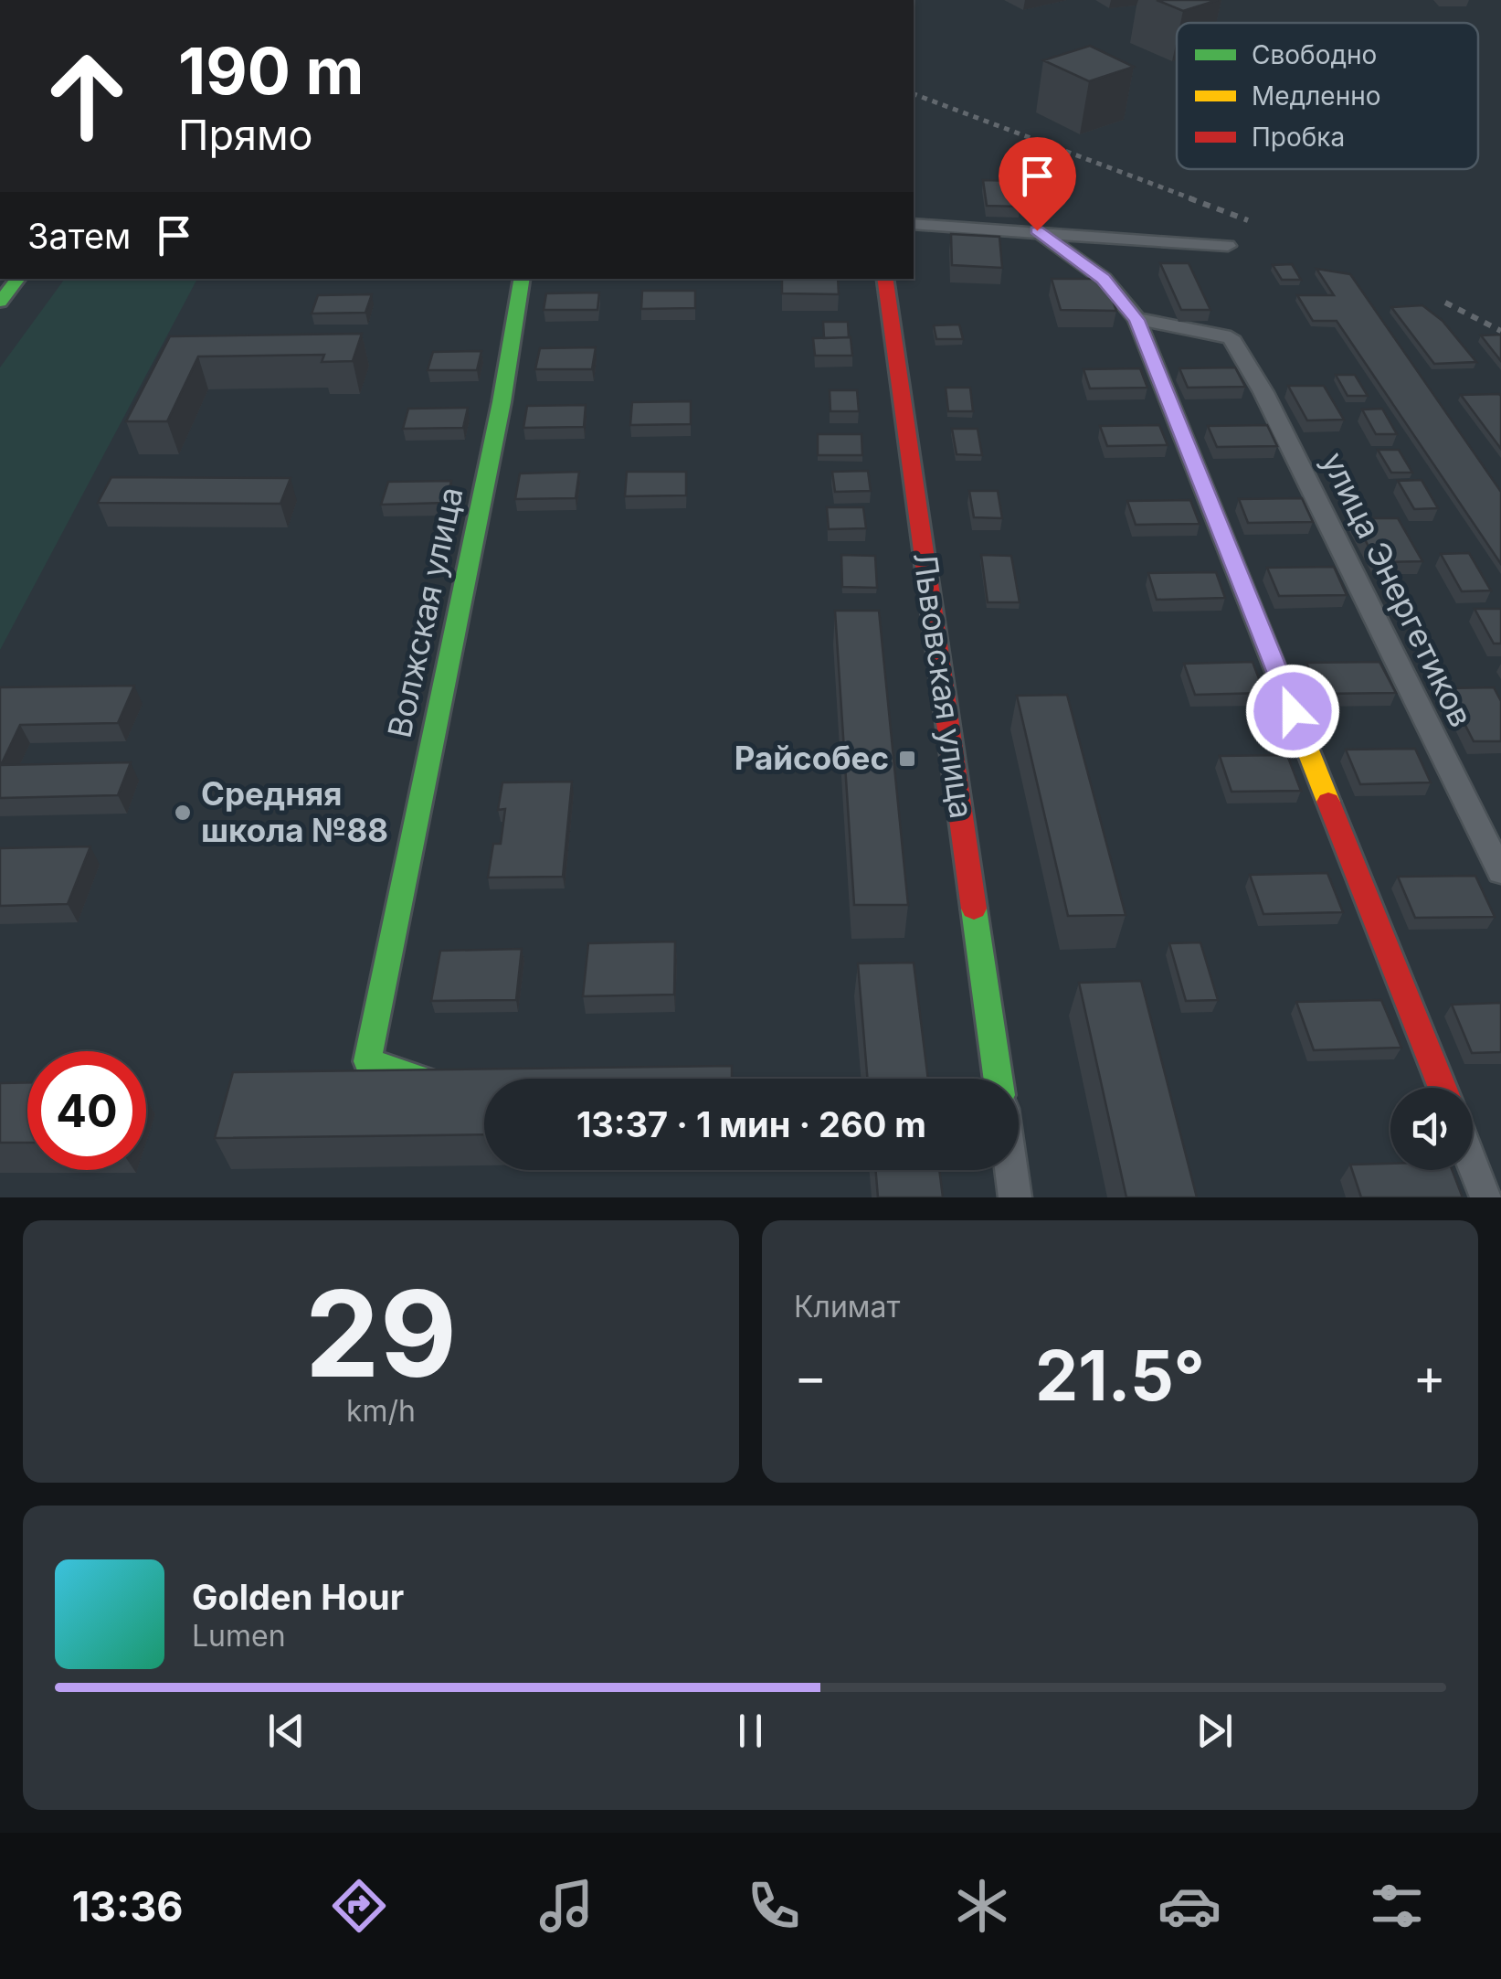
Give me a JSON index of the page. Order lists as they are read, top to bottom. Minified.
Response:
{"streets":{"street":["улица Энергетиков","Волжская улица","Львовская улица"]},"places":{"transit":["Райсобес"],"other":["Средняя школа №88"]},"legend":["Свободно","Медленно","Пробка"],"page":{"turn":["190 m","Прямо"],"then":"Затем","limit":"40","trip":"13:37 · 1 мин · 260 m","tile":[["29","km/h"],"Климат"],"heat":["−","21.5°","+"],"song":["Golden Hour","Lumen"],"tabs":"13:36"}}
